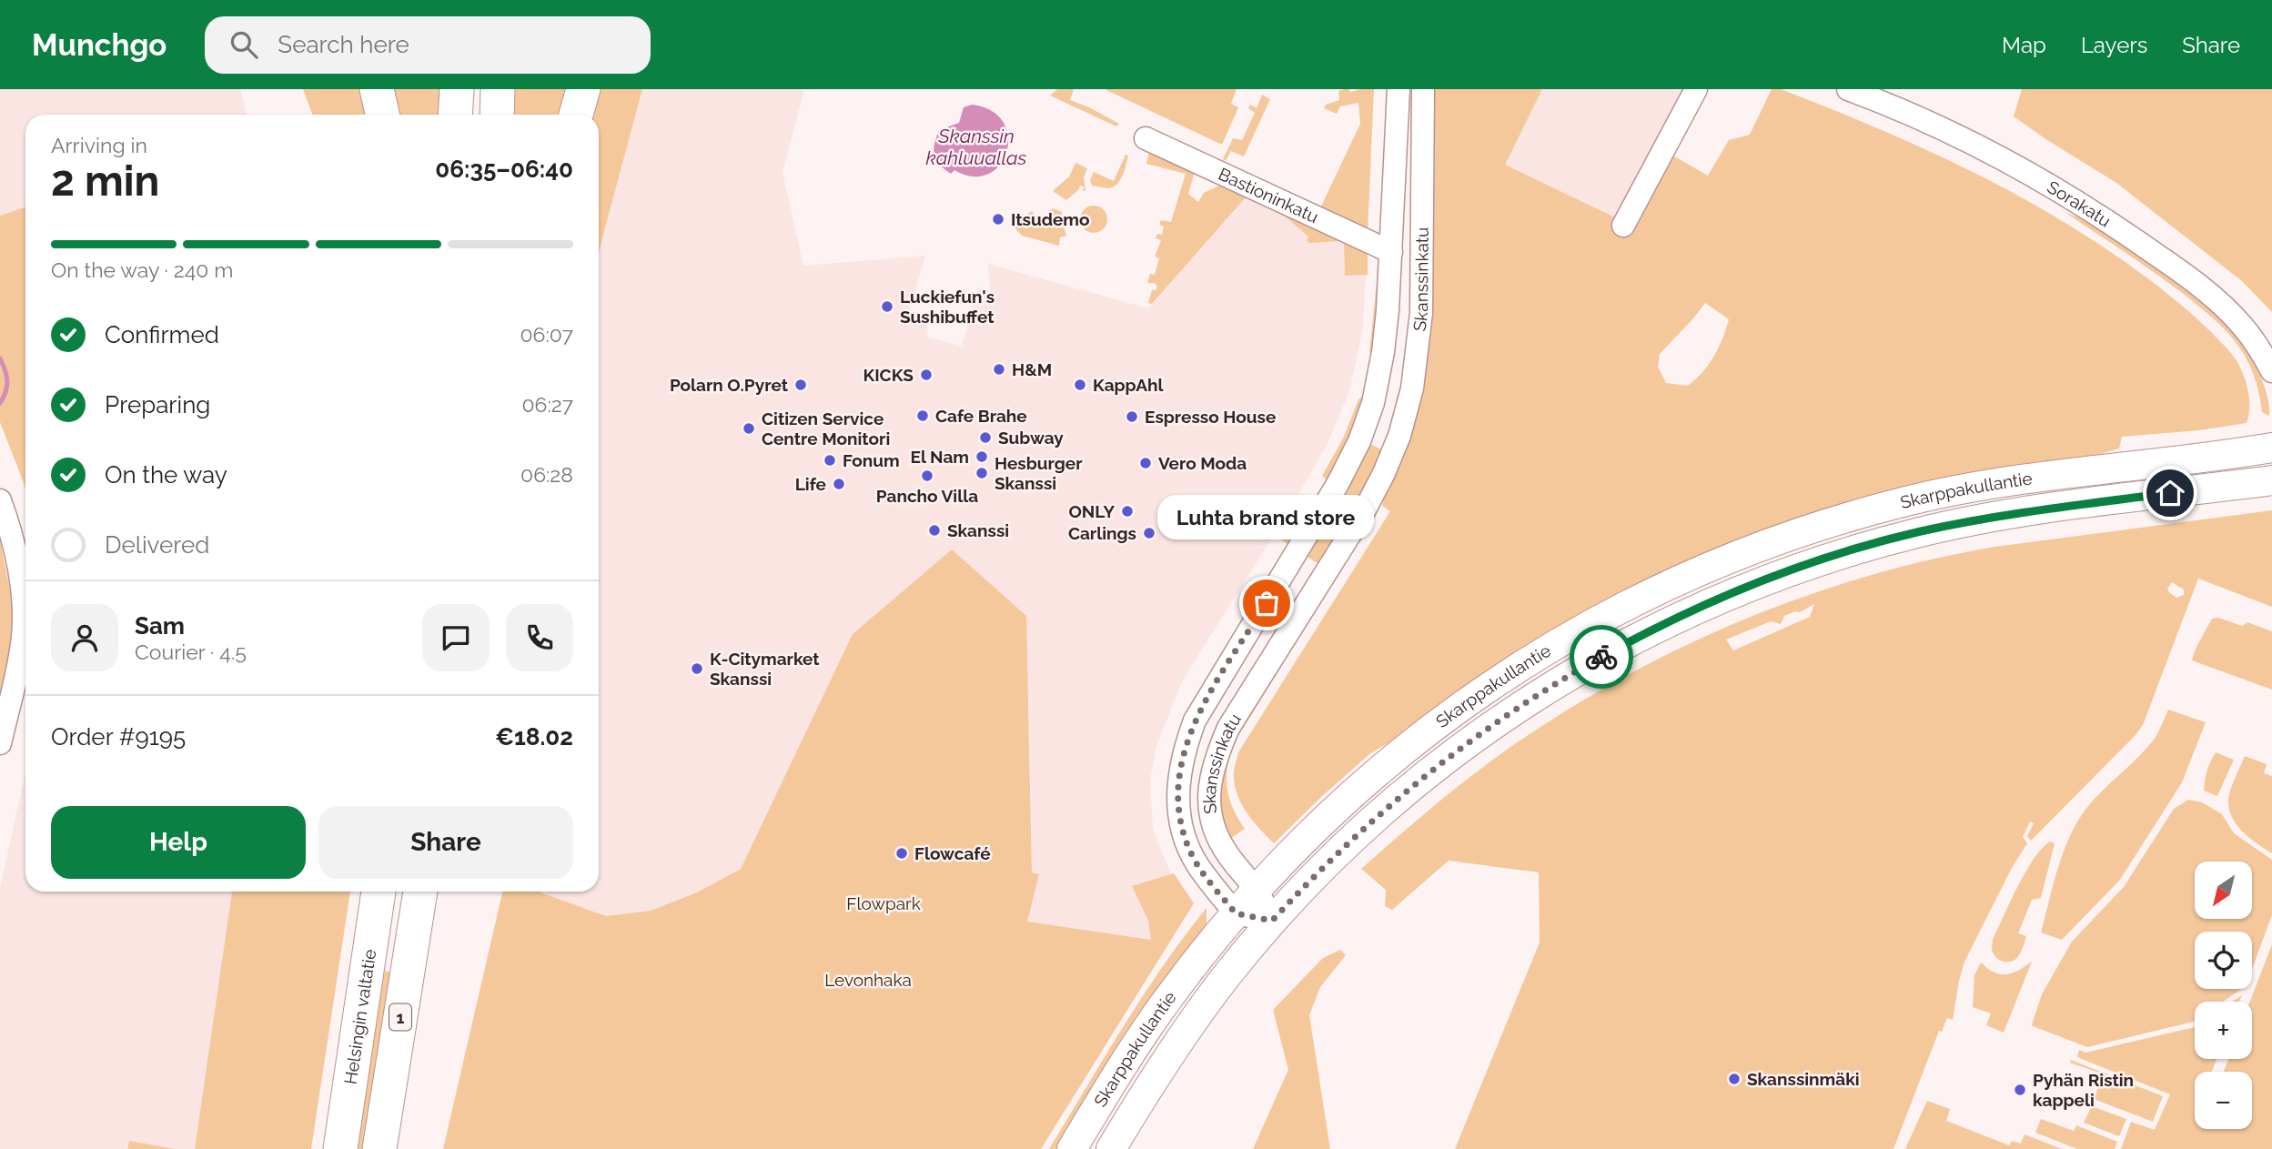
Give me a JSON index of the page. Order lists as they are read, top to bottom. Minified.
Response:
{"streets":{"highway":["Helsingin valtatie","1"],"main road":["Skarppakullantie"],"street":["Bastioninkatu","Sorakatu","Skanssinkatu"]},"crossings":[["Bastioninkatu","Skanssinkatu"],["Skanssinkatu","Skarppakullantie"]],"water":["Skanssin kahluuallas"],"parks":["Flowpark","Levonhaka"],"places":["Itsudemo","Luckiefun's Sushibuffet","H&M","KICKS","Polarn O.Pyret","KappAhl","Cafe Brahe","Espresso House","Citizen Service Centre Monitori","Subway","El Nam","Fonum","Vero Moda","Hesburger Skanssi","Pancho Villa","Life","ONLY","Skanssi","Carlings","Luhta brand store","K-Citymarket Skanssi","Flowcafé","Skanssinmäki","Pyhän Ristin kappeli"],"north":"bottom left","page":{"header":"Munchgo","search":"Search here","nav":["Map","Layers","Share"],"heading":["2 min","Arriving in","06:35–06:40"],"panel":["Sam","Courier · 4.5","Order #9195","€18.02"],"bar":"On the way · 240 m","list":[["Confirmed","06:07"],["Preparing","06:27"],["On the way","06:28"],"Delivered"],"bubble":"Luhta brand store","buttons":["Help","Share"],"map_buttons":["+","−"]}}
